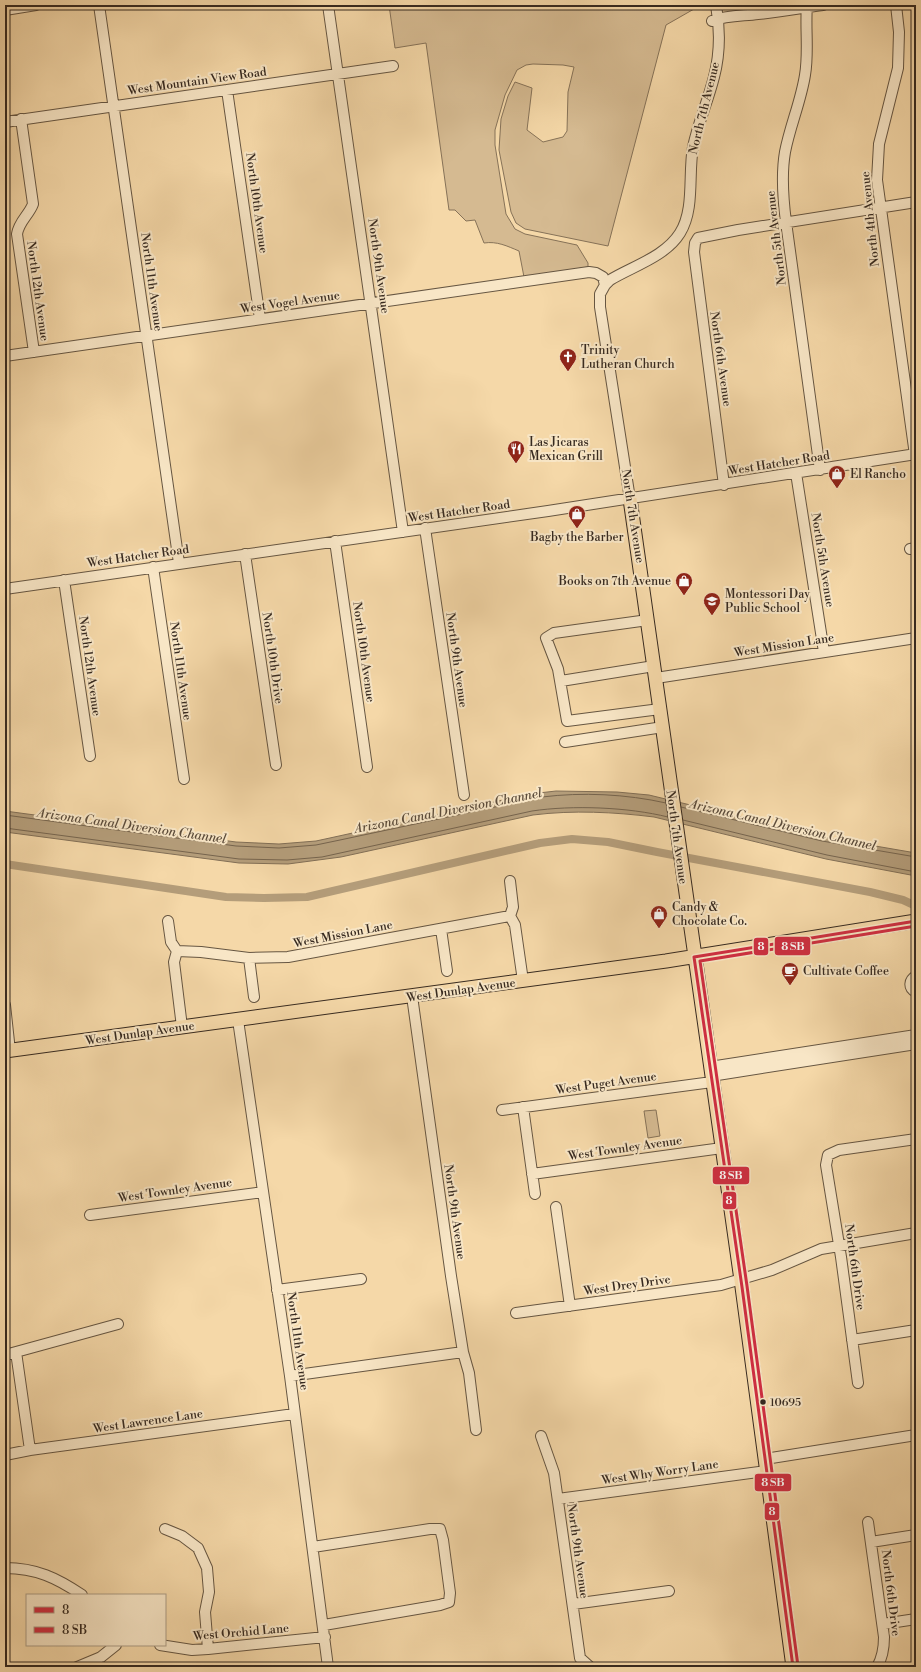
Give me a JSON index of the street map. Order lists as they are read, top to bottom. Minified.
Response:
{"streets":{"main road":["North 7th Avenue","West Dunlap Avenue"],"street":["West Mountain View Road","North 10th Avenue","North 4th Avenue","North 5th Avenue","North 9th Avenue","North 11th Avenue","North 12th Avenue","West Vogel Avenue","North 6th Avenue","West Hatcher Road","West Mission Lane","North 10th Drive","West Puget Avenue","West Townley Avenue","North 6th Drive","West Drey Drive","West Lawrence Lane","West Why Worry Lane","West Orchid Lane"]},"crossings":[["West Mountain View Road","North 10th Avenue"],["West Mountain View Road","North 9th Avenue"],["West Mountain View Road","North 11th Avenue"],["West Mountain View Road","North 12th Avenue"],["North 7th Avenue","West Vogel Avenue"],["North 7th Avenue","West Hatcher Road"],["North 7th Avenue","West Mission Lane"],["North 7th Avenue","West Dunlap Avenue"],["North 7th Avenue","West Puget Avenue"],["North 7th Avenue","West Townley Avenue"],["North 7th Avenue","West Drey Drive"],["North 7th Avenue","West Why Worry Lane"],["North 10th Avenue","West Vogel Avenue"],["North 10th Avenue","West Hatcher Road"],["North 4th Avenue","West Hatcher Road"],["North 5th Avenue","North 6th Avenue"],["North 5th Avenue","West Hatcher Road"],["North 5th Avenue","West Mission Lane"],["North 9th Avenue","West Vogel Avenue"],["North 9th Avenue","West Hatcher Road"],["North 9th Avenue","West Dunlap Avenue"],["North 9th Avenue","West Why Worry Lane"],["North 11th Avenue","West Vogel Avenue"],["North 11th Avenue","West Hatcher Road"],["North 11th Avenue","West Dunlap Avenue"],["North 11th Avenue","West Townley Avenue"],["North 11th Avenue","West Lawrence Lane"],["North 11th Avenue","West Orchid Lane"],["North 12th Avenue","West Vogel Avenue"],["North 12th Avenue","West Hatcher Road"],["North 6th Avenue","West Hatcher Road"],["West Hatcher Road","North 10th Drive"]],"water":["Arizona Canal Diversion Channel"],"places":{"church":["Trinity Lutheran Church"],"restaurant":["Las Jicaras Mexican Grill"],"shop":["El Rancho","Bagby the Barber","Books on 7th Avenue","Candy & Chocolate Co."],"school or university":["Montessori Day Public School"],"cafe":["Cultivate Coffee"],"other":["10695"]},"lines":["transit line 8"],"legend":["8","8 SB"]}
